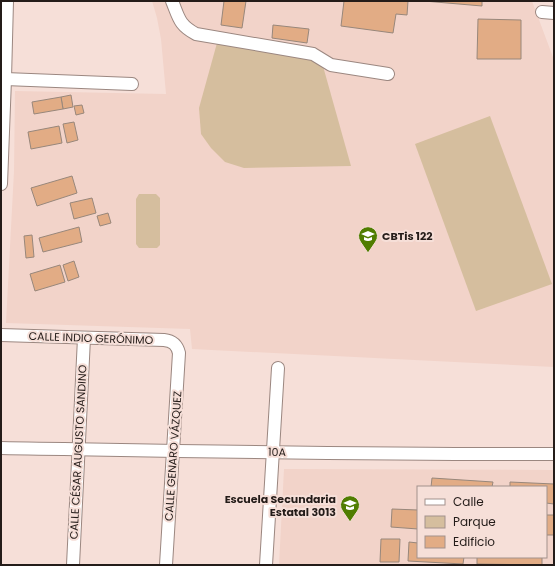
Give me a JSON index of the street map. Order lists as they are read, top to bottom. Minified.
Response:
{"streets":{"street":["CALLE INDIO GERÓNIMO","CALLE CÉSAR AUGUSTO SANDINO","10A","CALLE GENARO VÁZQUEZ"]},"crossings":[["CALLE INDIO GERÓNIMO","CALLE CÉSAR AUGUSTO SANDINO"],["CALLE INDIO GERÓNIMO","CALLE GENARO VÁZQUEZ"],["CALLE CÉSAR AUGUSTO SANDINO","10A"],["10A","CALLE GENARO VÁZQUEZ"]],"places":{"school or university":["CBTis 122","Escuela Secundaria Estatal 3013"]},"legend":["Calle","Parque","Edificio"]}
